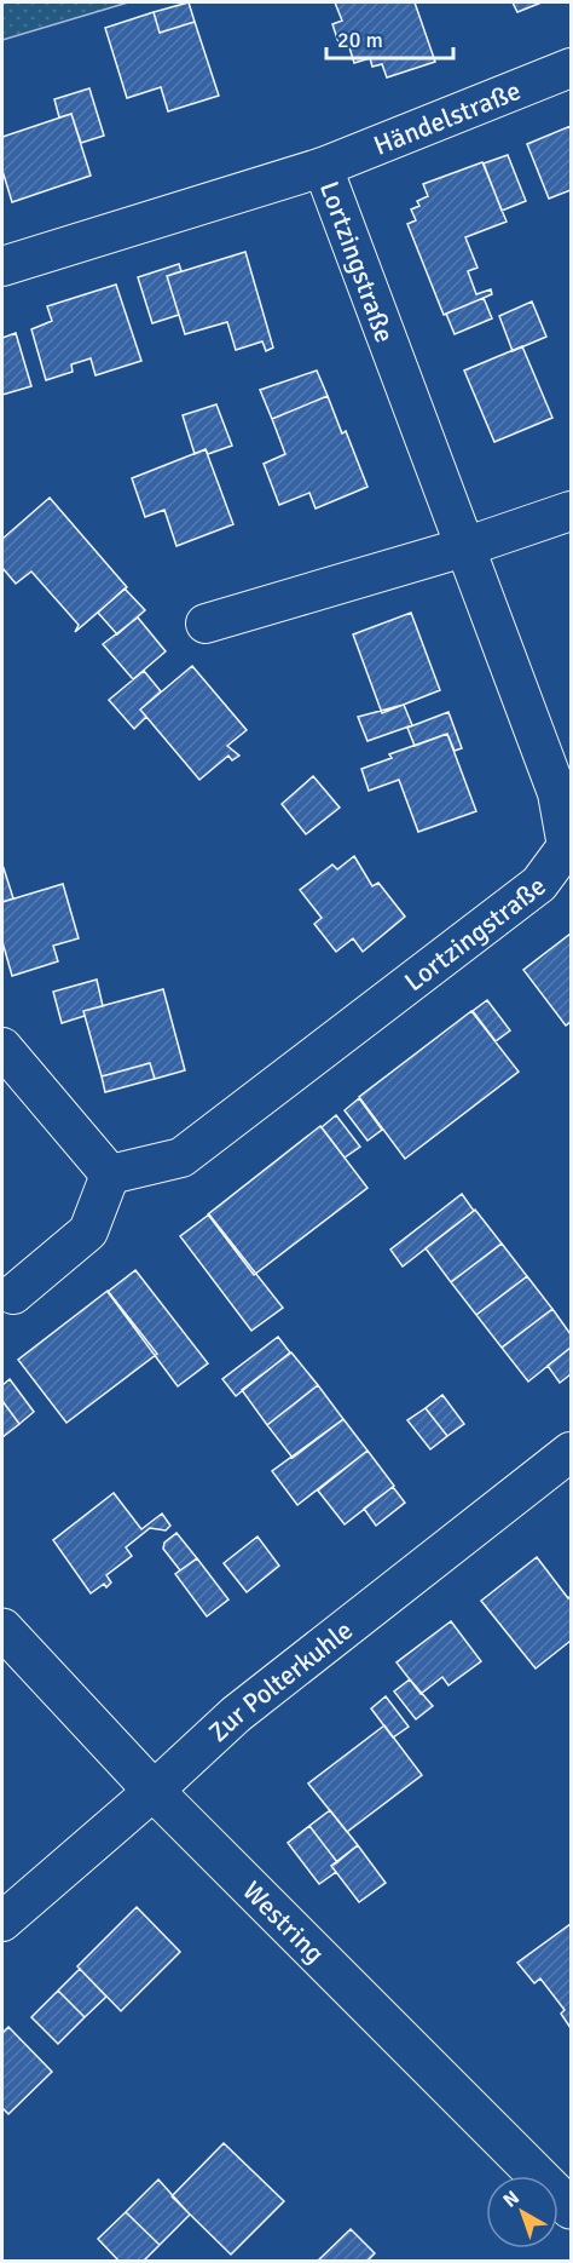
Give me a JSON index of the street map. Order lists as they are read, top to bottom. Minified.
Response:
{"streets":{"street":["Händelstraße","Lortzingstraße","Zur Polterkuhle","Westring"]},"crossings":[["Händelstraße","Lortzingstraße"],["Zur Polterkuhle","Westring"]],"scale_bar":"20 m","north":"top left"}
